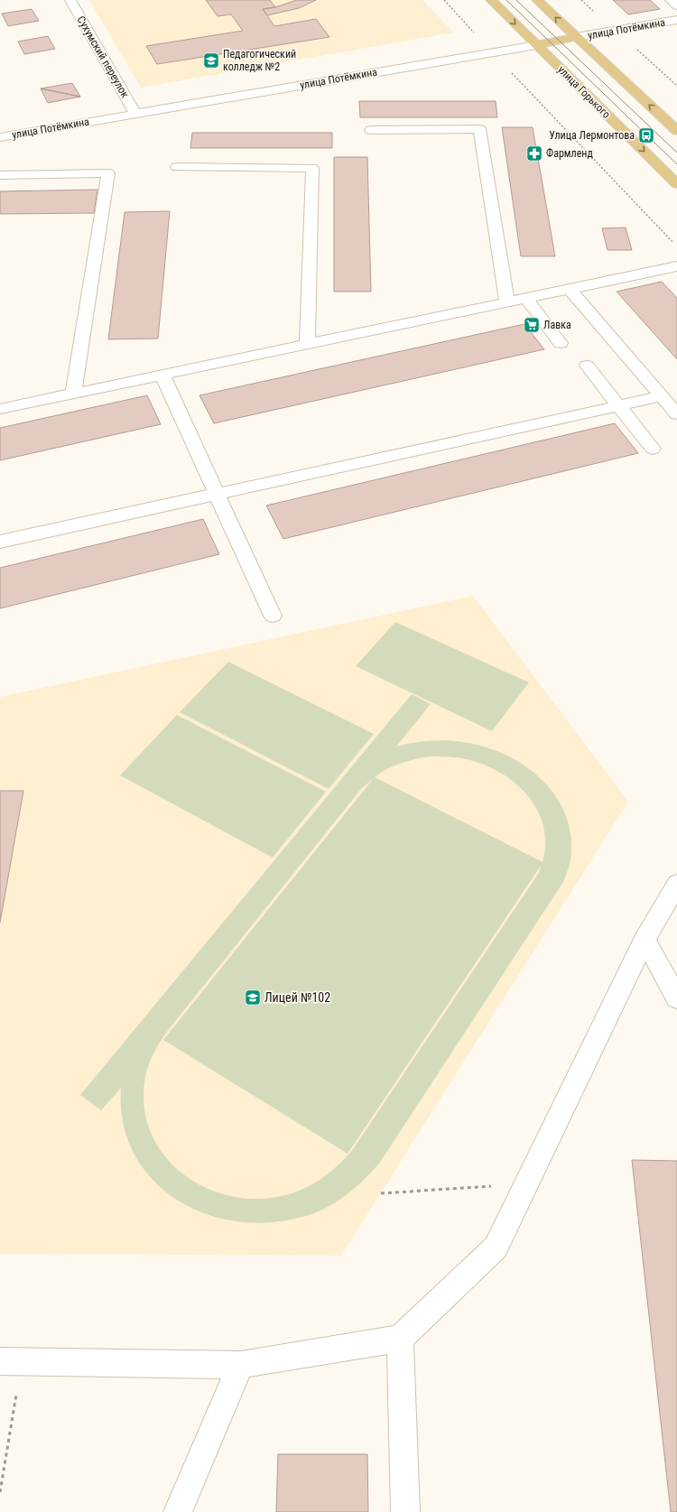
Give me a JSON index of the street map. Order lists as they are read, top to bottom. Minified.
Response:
{"streets":{"main road":["улица Потёмкина","улица Горького"],"street":["Сухумский переулок"]},"crossings":[["улица Потёмкина","Сухумский переулок"],["улица Потёмкина","улица Горького"]],"places":{"school or university":["Педагогический колледж №2","Лицей №102"],"bus stop":["Улица Лермонтова"],"pharmacy":["Фармленд"],"supermarket":["Лавка"]}}
